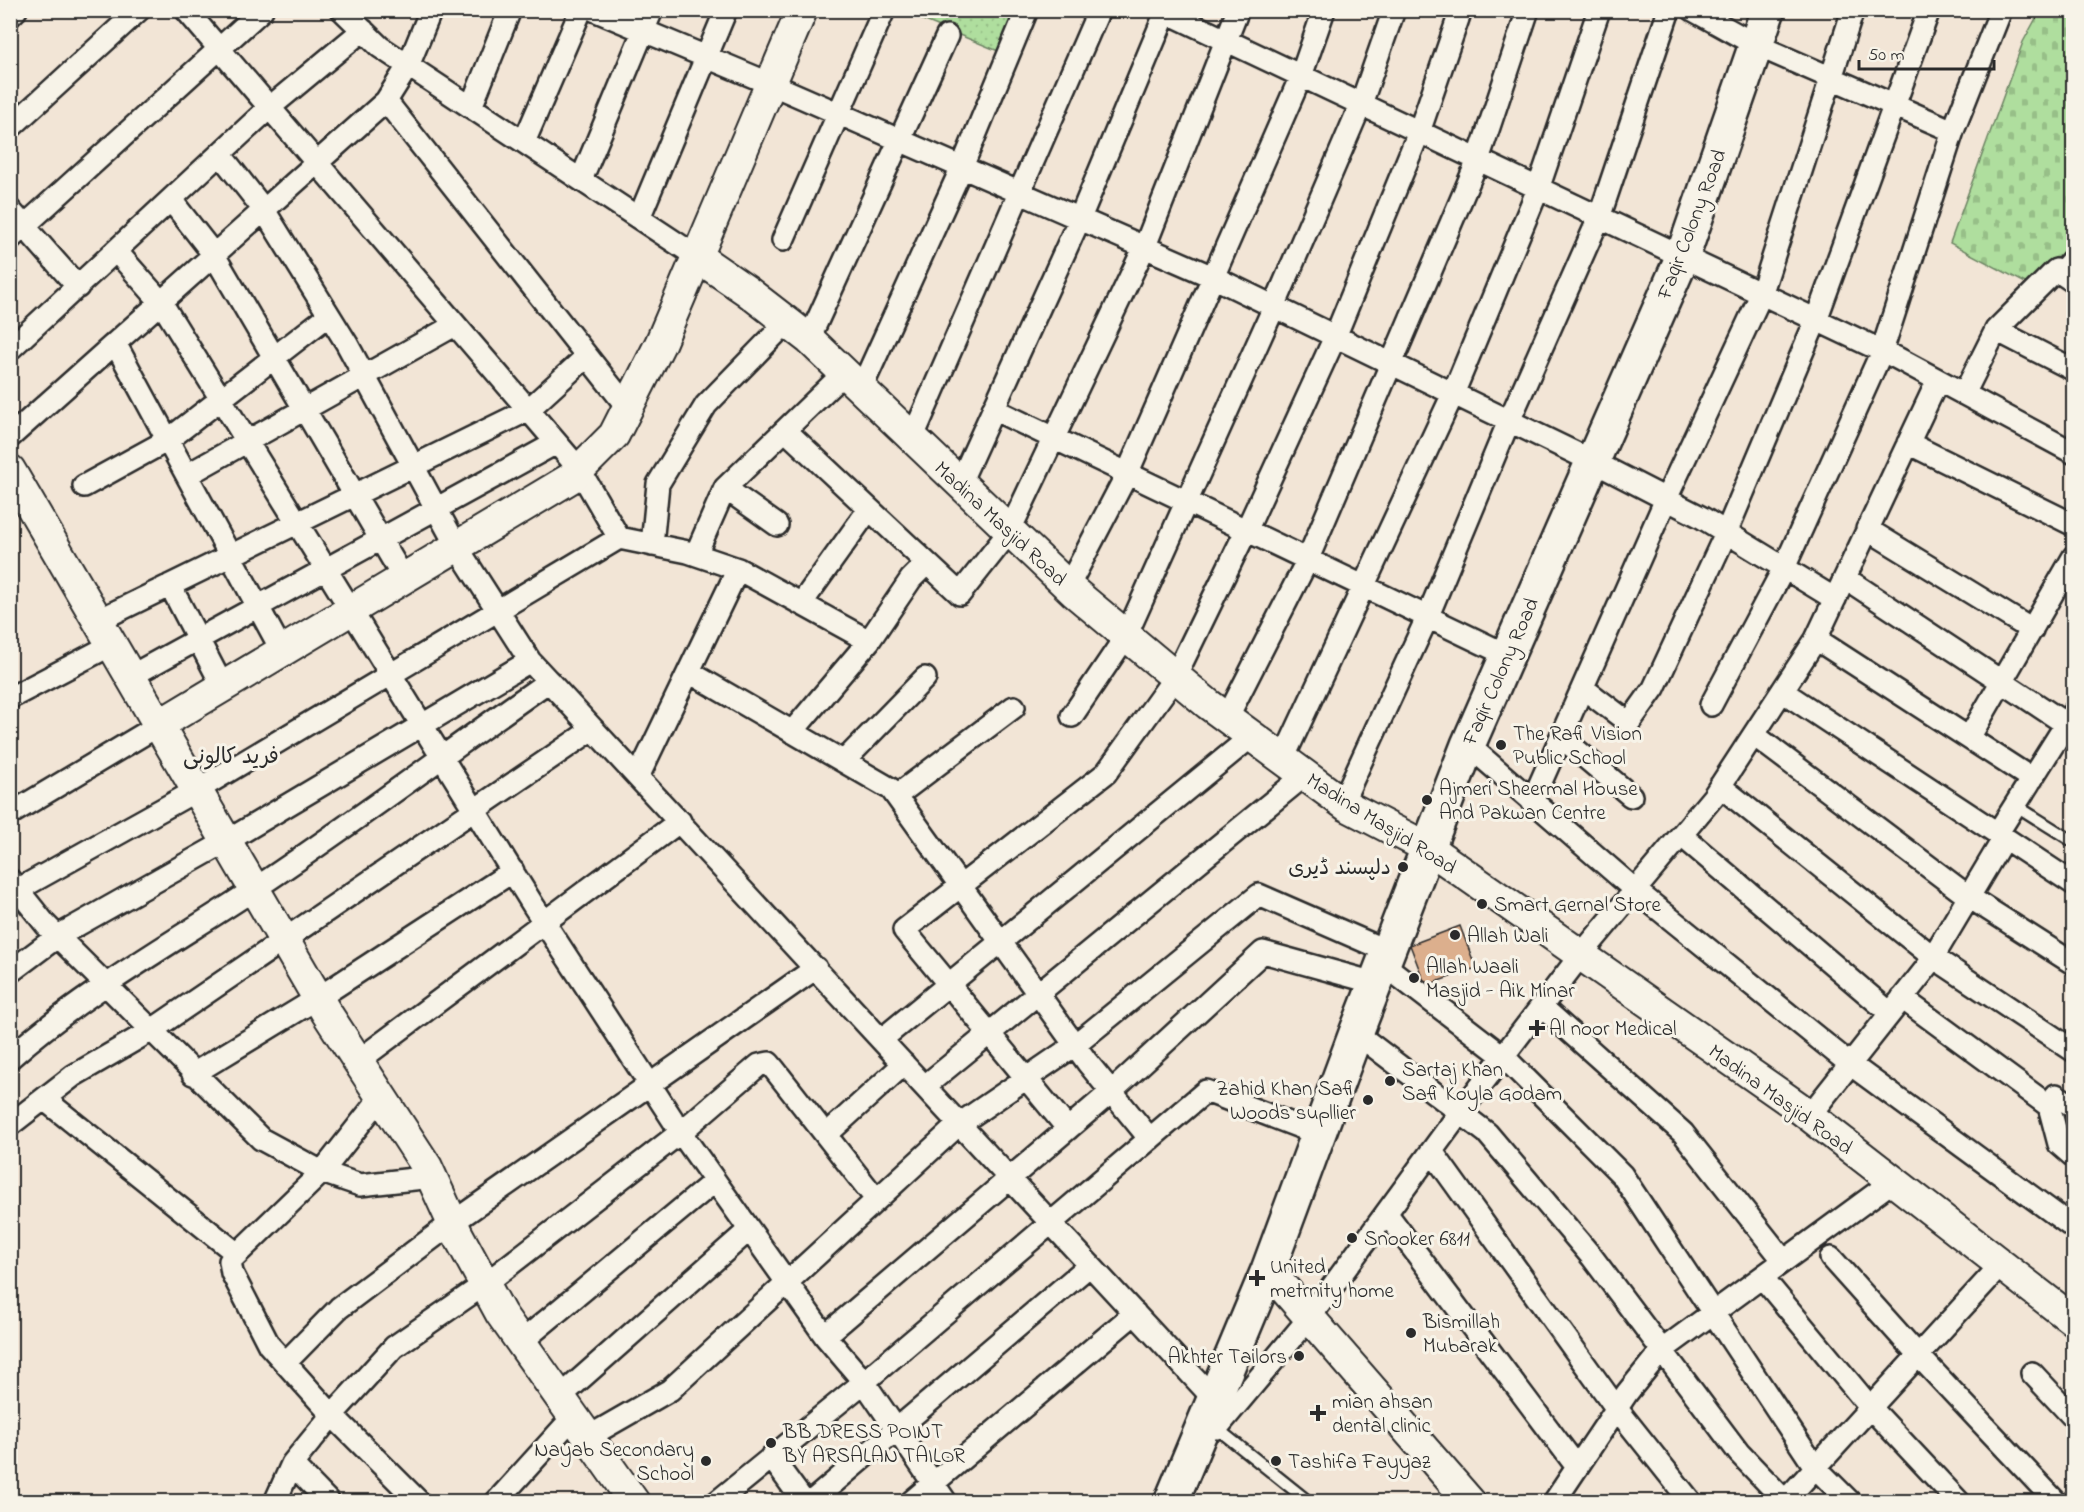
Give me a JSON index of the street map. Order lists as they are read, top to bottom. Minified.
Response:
{"streets":{"main road":["Faqir Colony Road"],"street":["Madina Masjid Road"]},"crossings":[["Faqir Colony Road","Madina Masjid Road"]],"districts":["فرید کالونی"],"places":{"other":["The Rafi Vision Public School","Ajmeri Sheermal House And Pakwan Centre","دلپسند ڈیری","Smart Gernal Store","Allah Wali","Allah Waali Masjid - Aik Minar","Sartaj Khan Safi Koyla Godam","Zahid Khan Safi Woods supllier","Snooker 6811","Bismillah Mubarak","Akhter Tailors","BB DRESS POINT BY ARSALAN TAILOR","Nayab Secondary School","Tashifa Fayyaz"],"health":["Al noor Medical","United metrnity home","mian ahsan dental clinic"]},"scale_bar":"50 m"}
